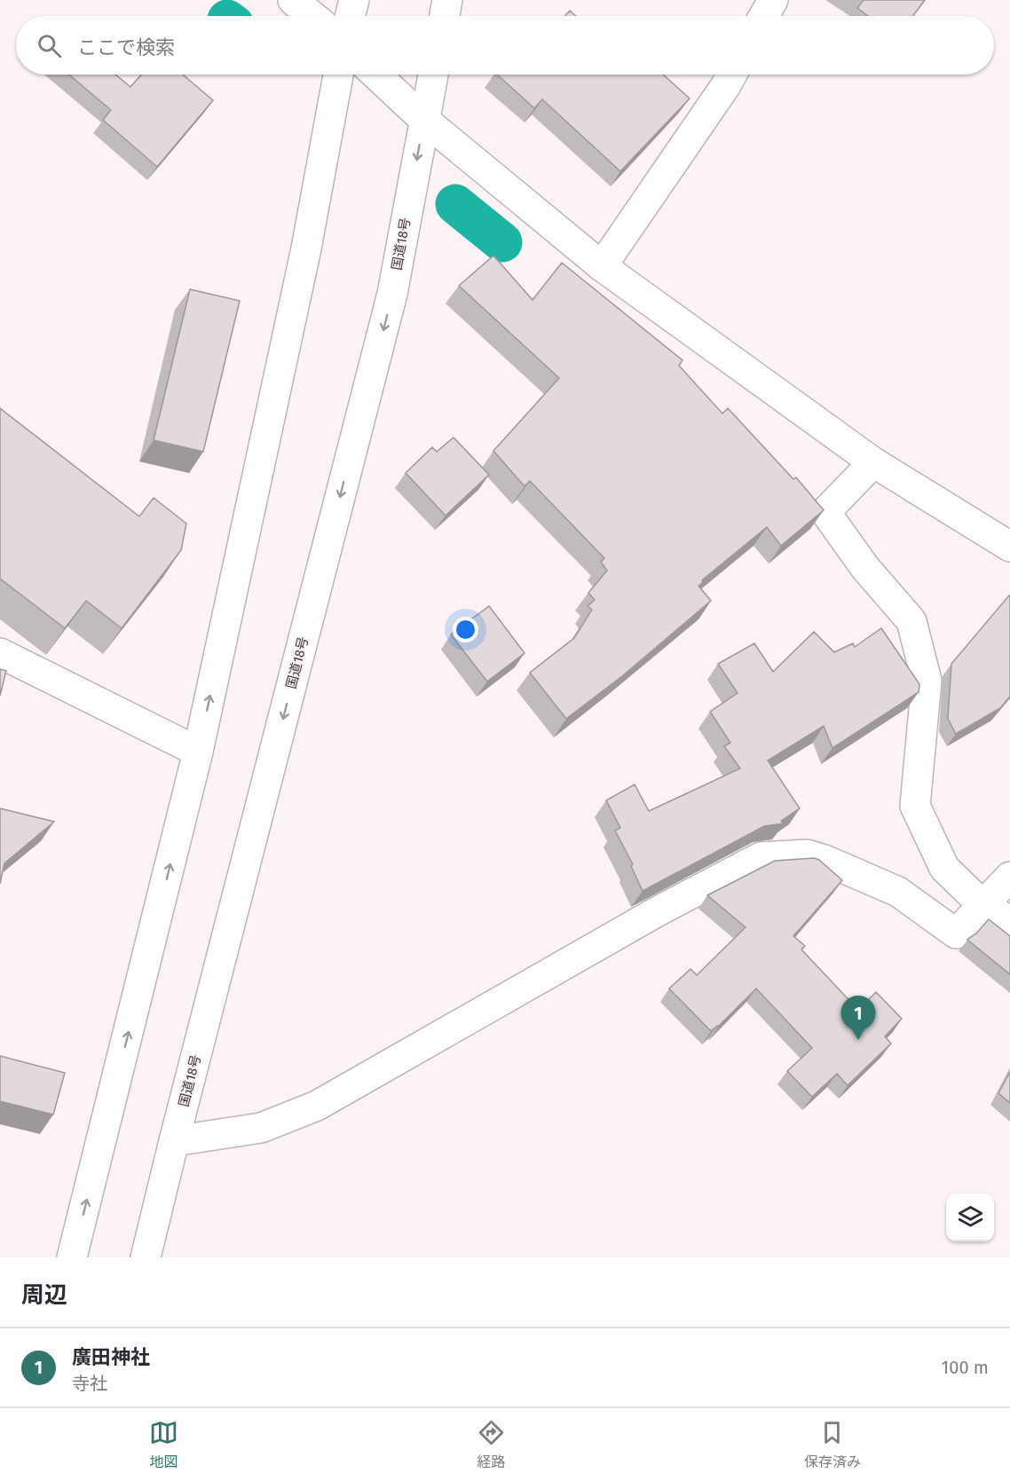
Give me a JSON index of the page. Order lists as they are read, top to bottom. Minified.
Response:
{"streets":{"main road":["国道18号"]},"page":{"search":"ここで検索","pins":"1","heading":"周辺","list":[{"mark":"1","name":"廣田神社","note":"寺社","value":"100 m"}],"nav":["地図","経路","保存済み"]}}
